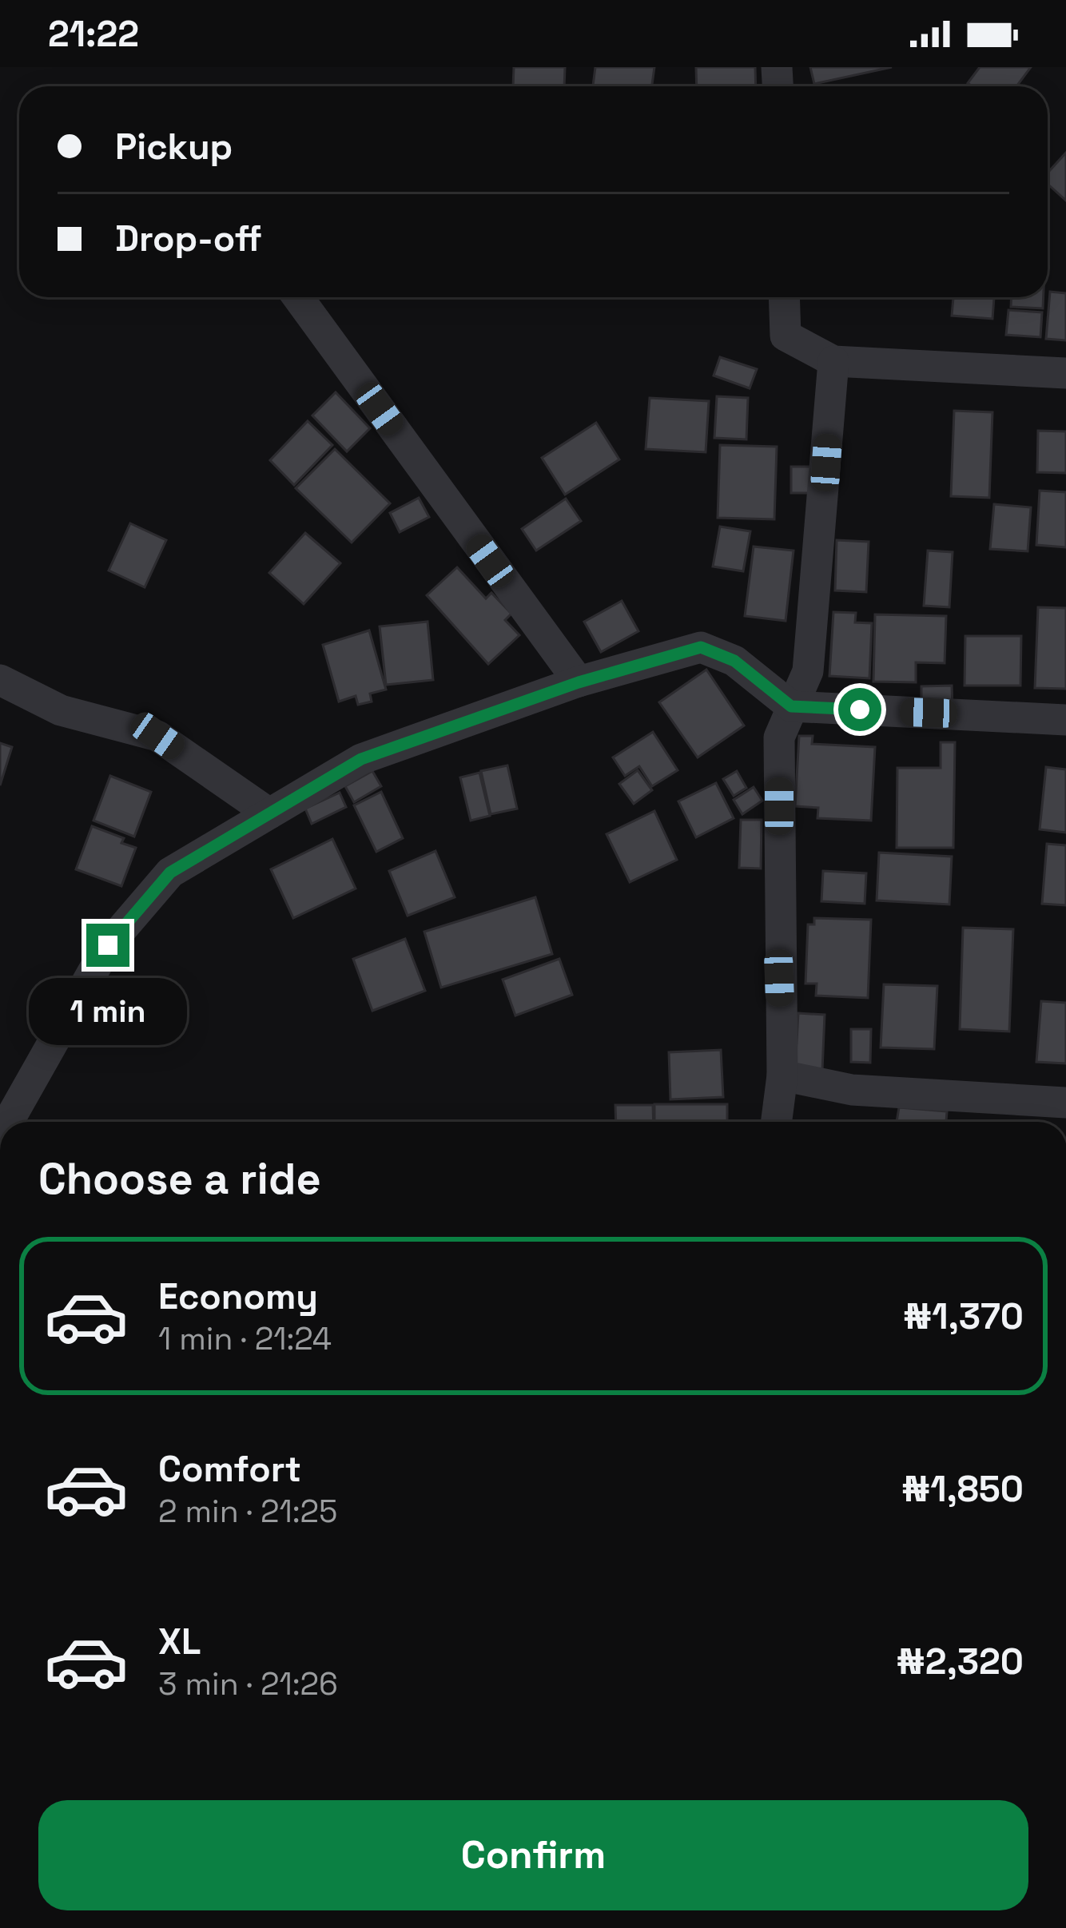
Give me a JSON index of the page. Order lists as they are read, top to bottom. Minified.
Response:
{"page":{"status":"21:22","banner":["Pickup","Drop-off"],"bubble":"1 min","heading":"Choose a ride","list":[{"name":"Economy","note":"1 min · 21:24","value":"₦1,370"},{"name":"Comfort","note":"2 min · 21:25","value":"₦1,850"},{"name":"XL","note":"3 min · 21:26","value":"₦2,320"}],"buttons":"Confirm"}}
